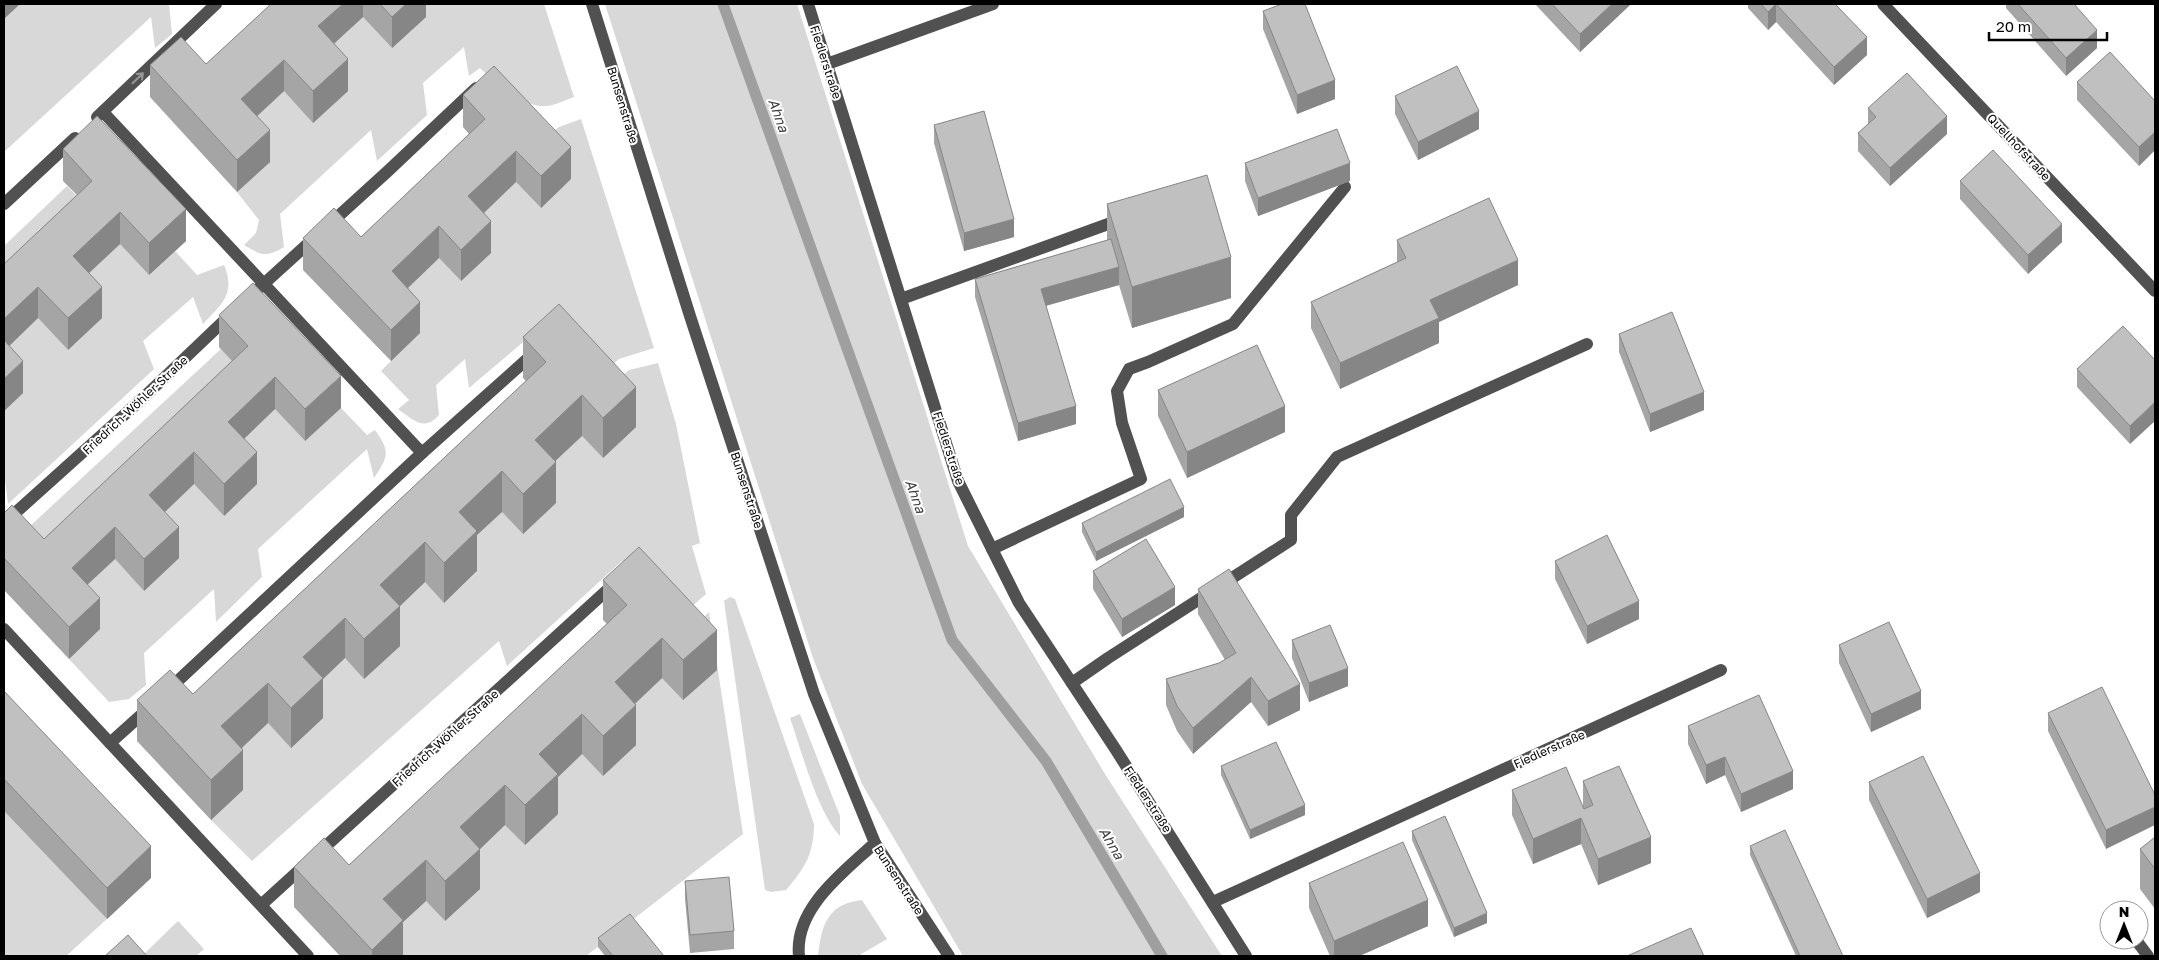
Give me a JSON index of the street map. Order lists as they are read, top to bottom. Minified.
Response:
{"streets":{"street":["Fiedlerstraße","Bunsenstraße","Quellhofstraße","Friedrich-Wöhler-Straße"]},"water":["Ahna"],"scale_bar":"20 m","north":"top"}
